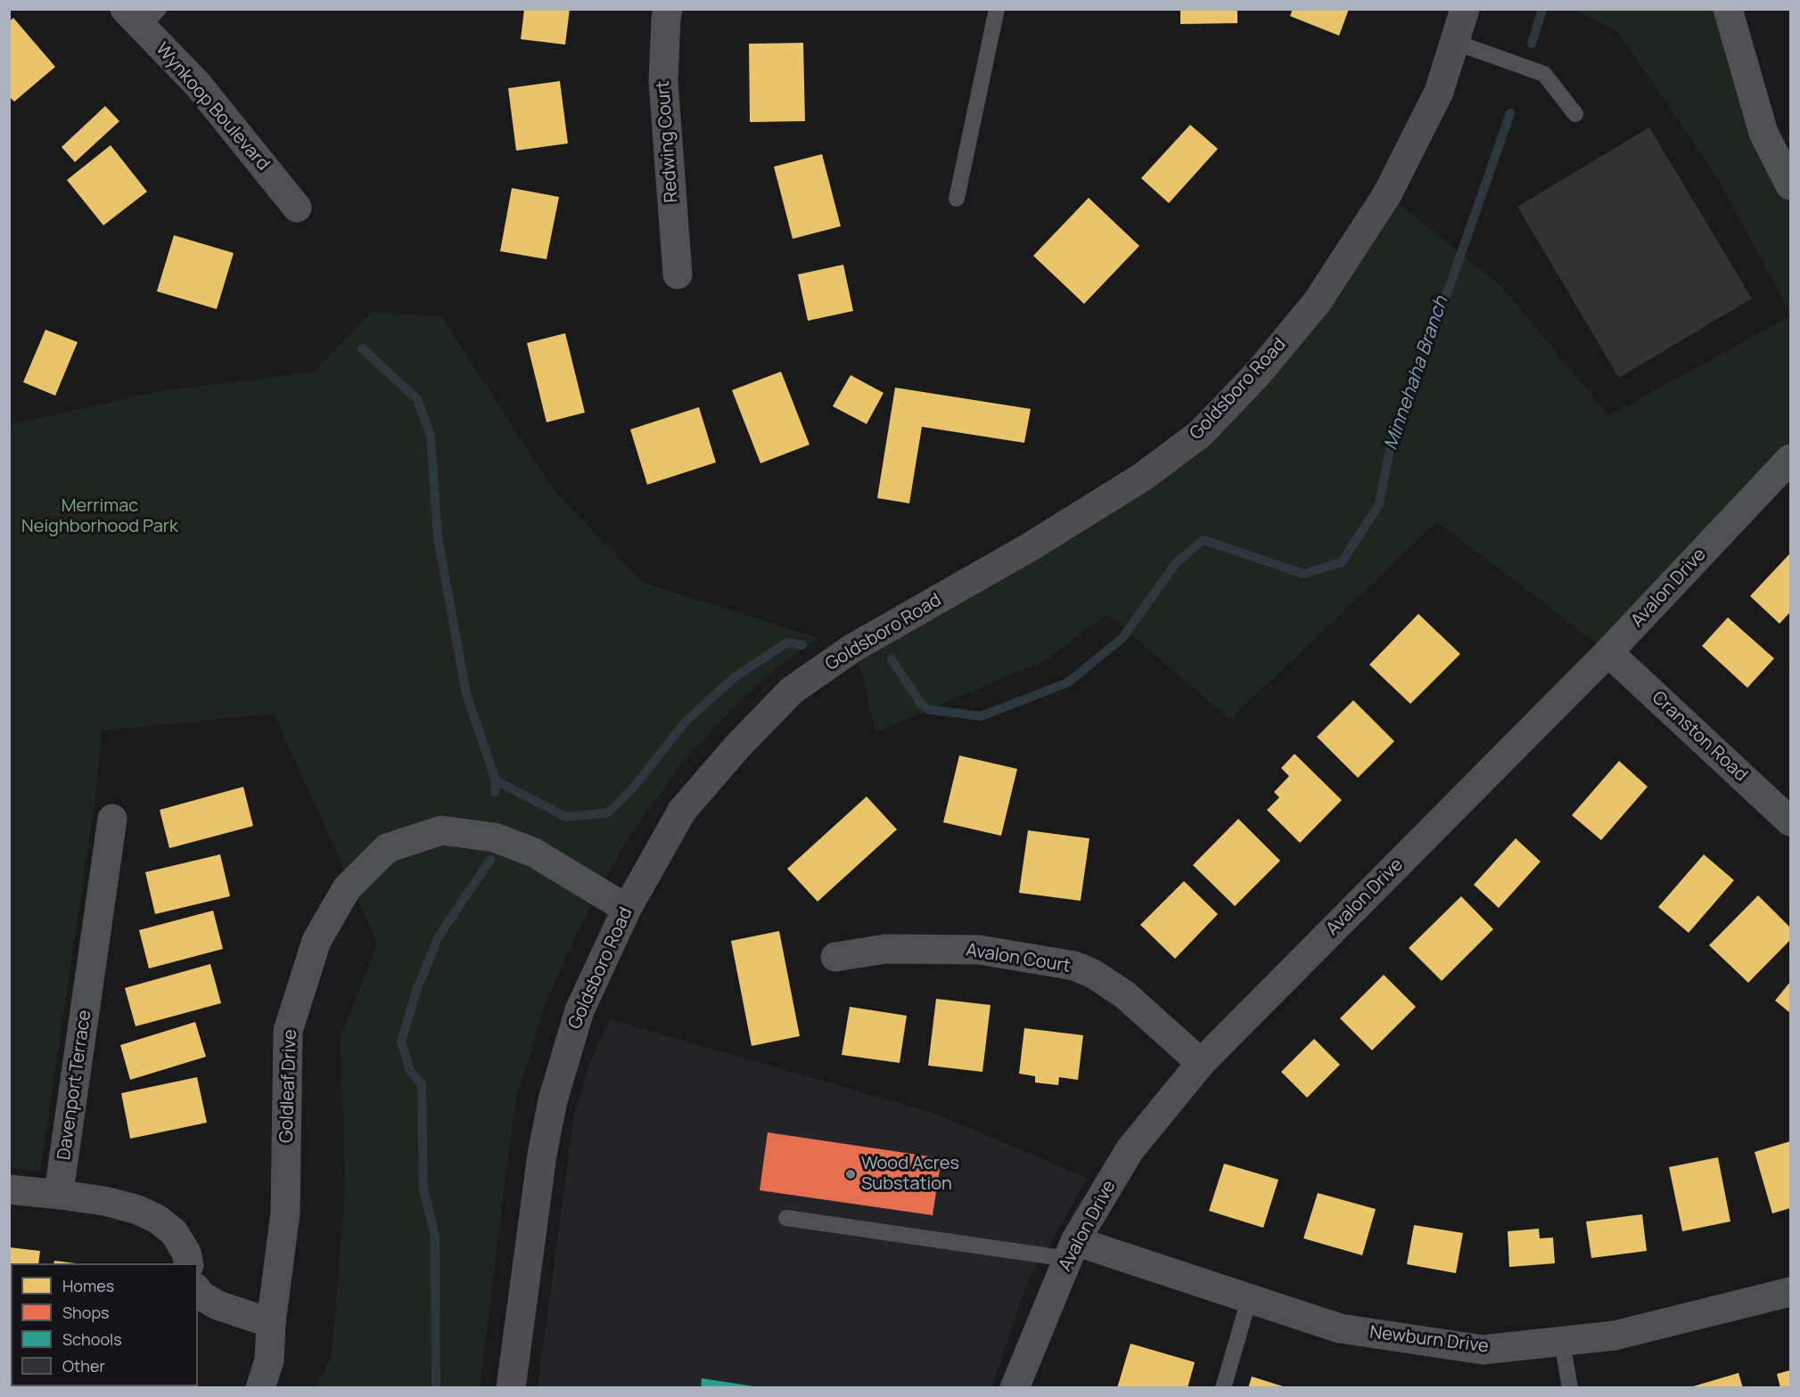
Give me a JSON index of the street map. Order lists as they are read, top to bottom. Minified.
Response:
{"streets":{"main road":["Goldsboro Road"],"street":["Wynkoop Boulevard","Redwing Court","Avalon Drive","Cranston Road","Avalon Court","Davenport Terrace","Goldleaf Drive","Newburn Drive"]},"crossings":[["Goldsboro Road","Goldleaf Drive"],["Avalon Drive","Cranston Road"],["Avalon Drive","Avalon Court"],["Avalon Drive","Newburn Drive"]],"water":["Minnehaha Branch"],"parks":["Merrimac Neighborhood Park"],"places":["Wood Acres Substation"],"legend":["Homes","Shops","Schools","Other"]}
